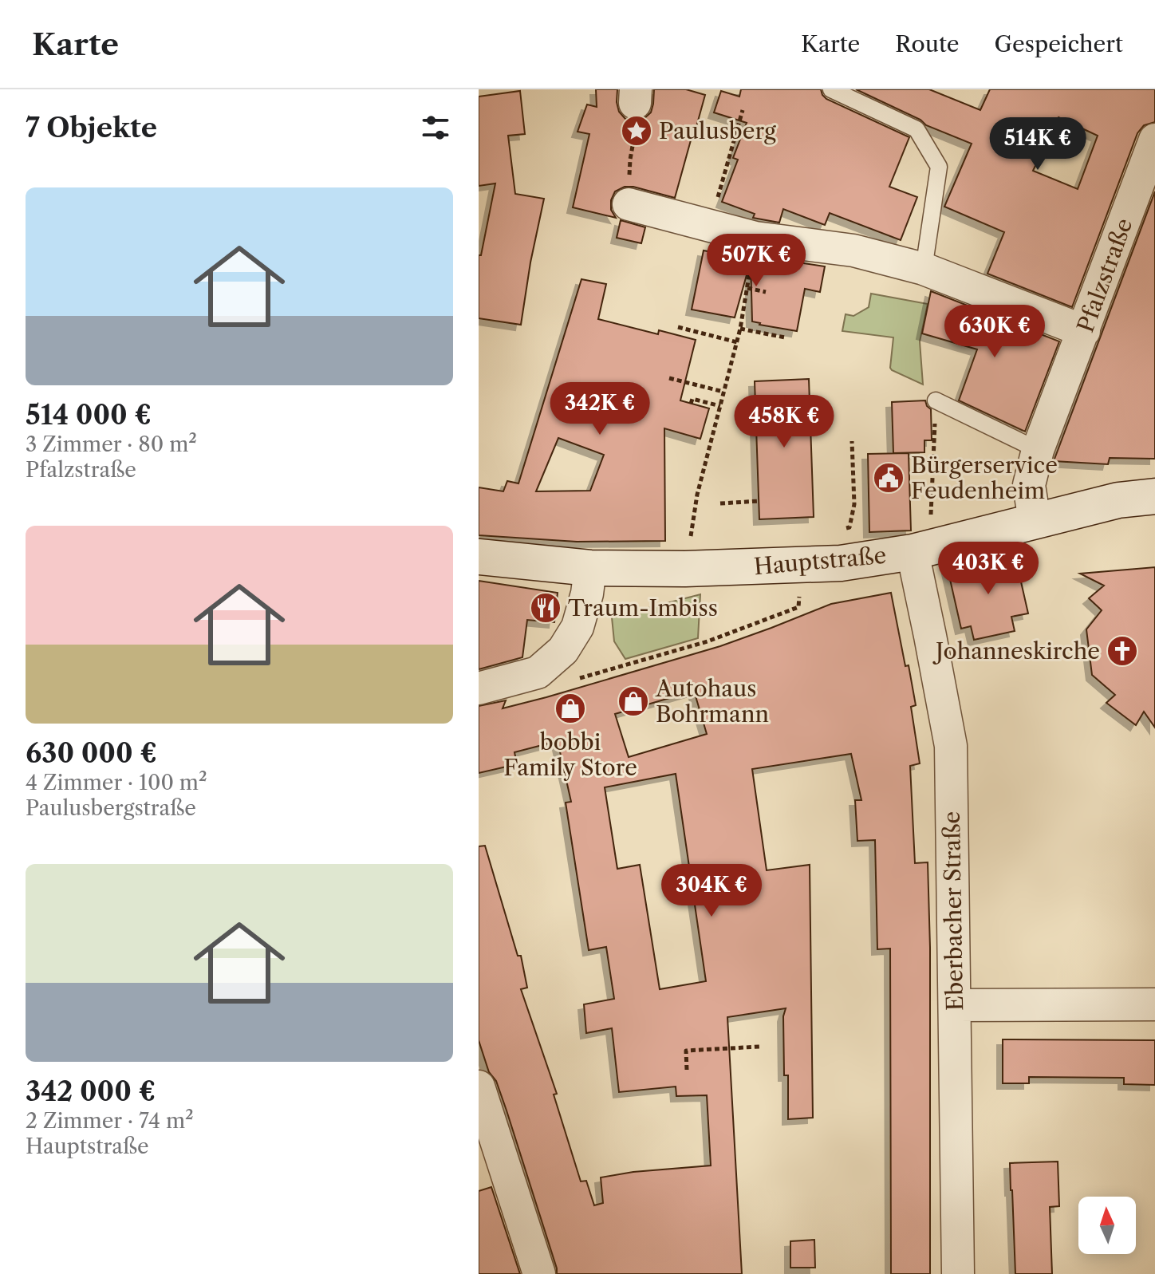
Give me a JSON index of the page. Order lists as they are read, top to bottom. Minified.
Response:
{"streets":{"street":["Pfalzstraße","Hauptstraße","Eberbacher Straße"]},"crossings":[["Pfalzstraße","Hauptstraße"],["Hauptstraße","Eberbacher Straße"]],"places":{"place":["Paulusberg"],"public building":["Bürgerservice Feudenheim"],"restaurant":["Traum-Imbiss"],"church":["Johanneskirche"],"shop":["Autohaus Bohrmann","bobbi Family Store"]},"north":"top","page":{"header":"Karte","nav":["Karte","Route","Gespeichert"],"heading":"7 Objekte","price":["514K €","507K €","630K €","342K €","458K €","403K €","304K €"],"list":[{"name":"514 000 €","note":"3 Zimmer · 80 m² · Pfalzstraße"},{"name":"630 000 €","note":"4 Zimmer · 100 m² · Paulusbergstraße"},{"name":"342 000 €","note":"2 Zimmer · 74 m² · Hauptstraße"}]}}
